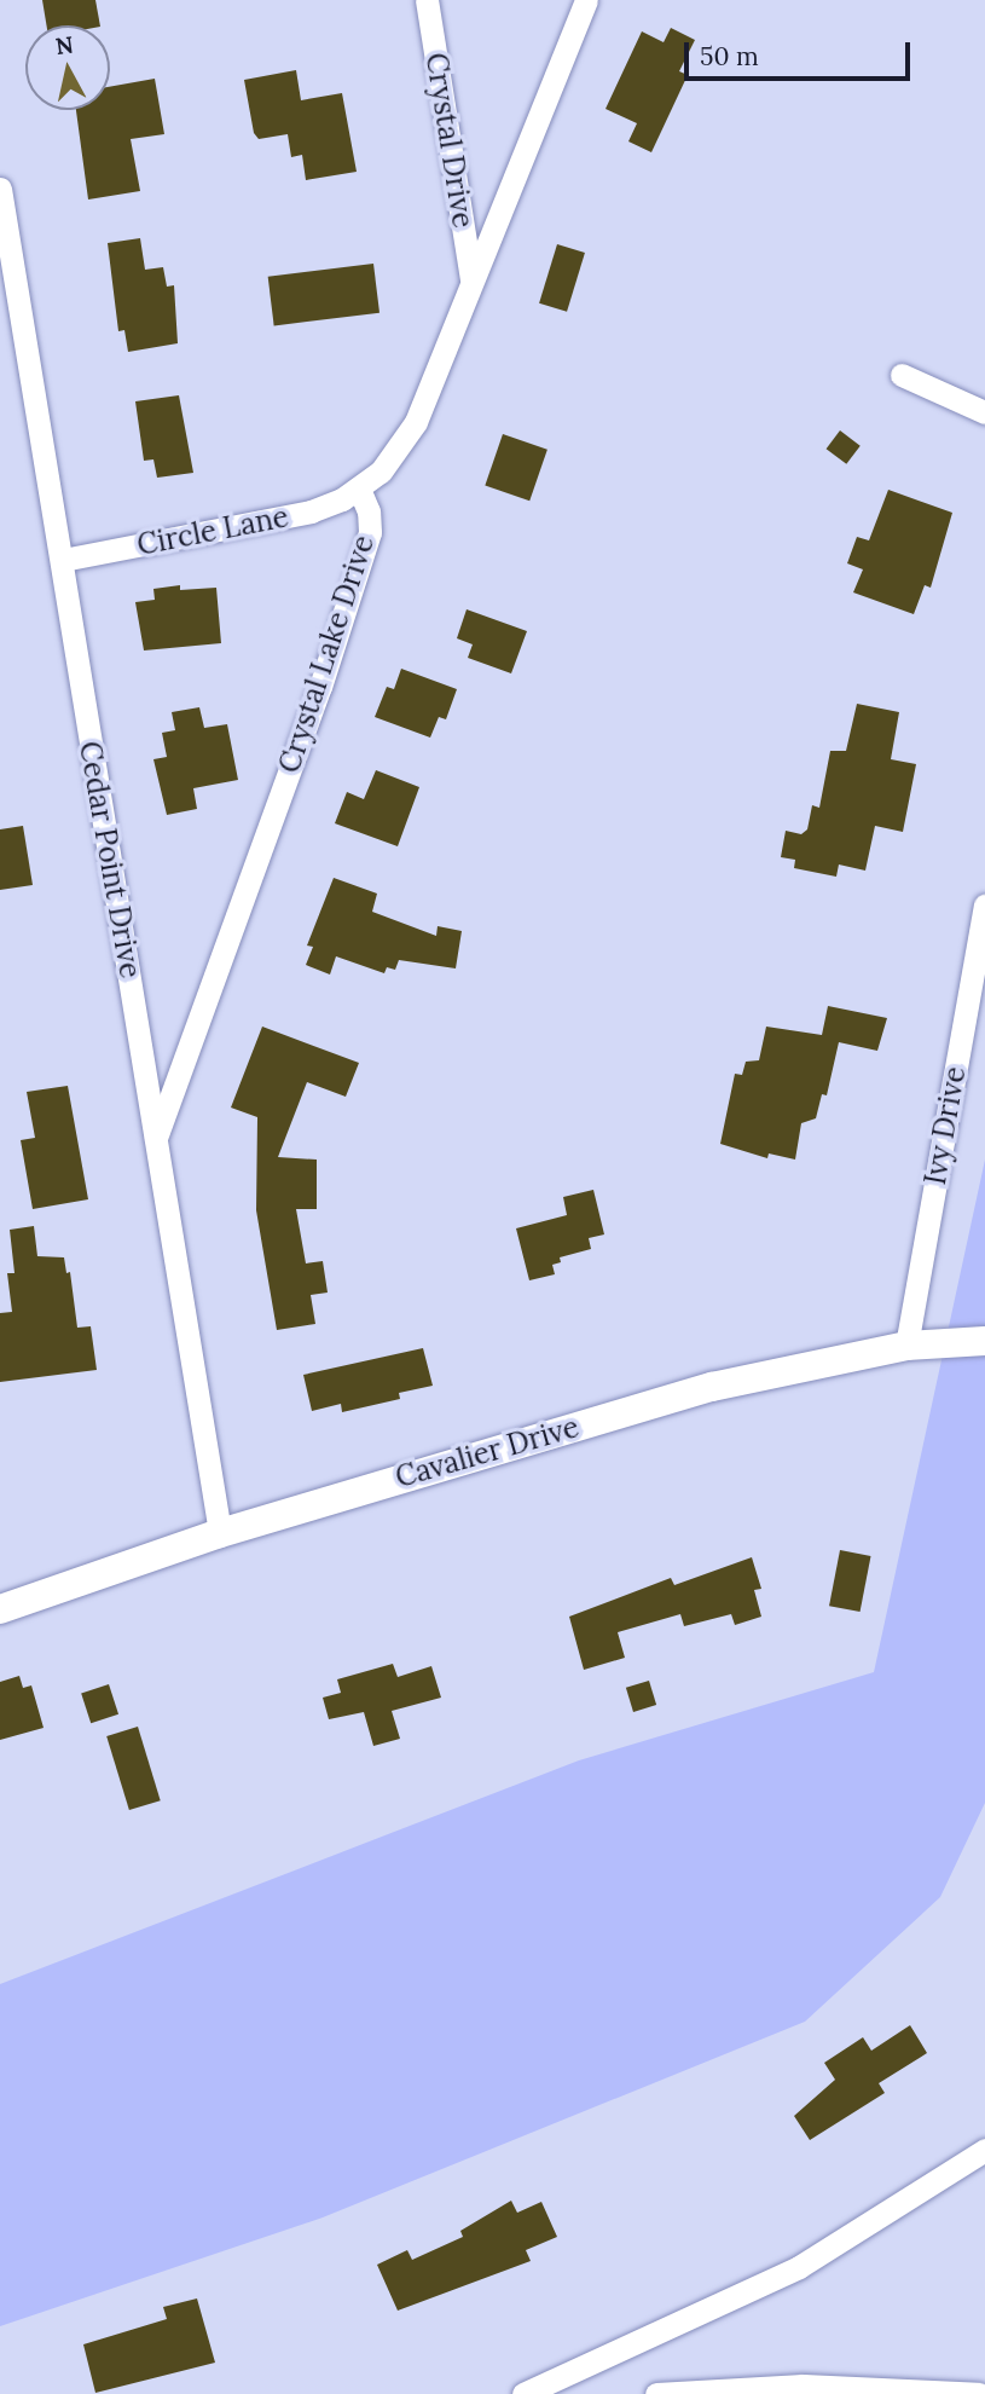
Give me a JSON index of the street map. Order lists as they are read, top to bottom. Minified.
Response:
{"streets":{"street":["Crystal Drive","Circle Lane","Crystal Lake Drive","Cedar Point Drive","Ivy Drive","Cavalier Drive"]},"crossings":[["Crystal Drive","Crystal Lake Drive"],["Circle Lane","Crystal Lake Drive"],["Circle Lane","Cedar Point Drive"],["Crystal Lake Drive","Cedar Point Drive"],["Cedar Point Drive","Cavalier Drive"],["Ivy Drive","Cavalier Drive"]],"scale_bar":"50 m","north":"top"}
